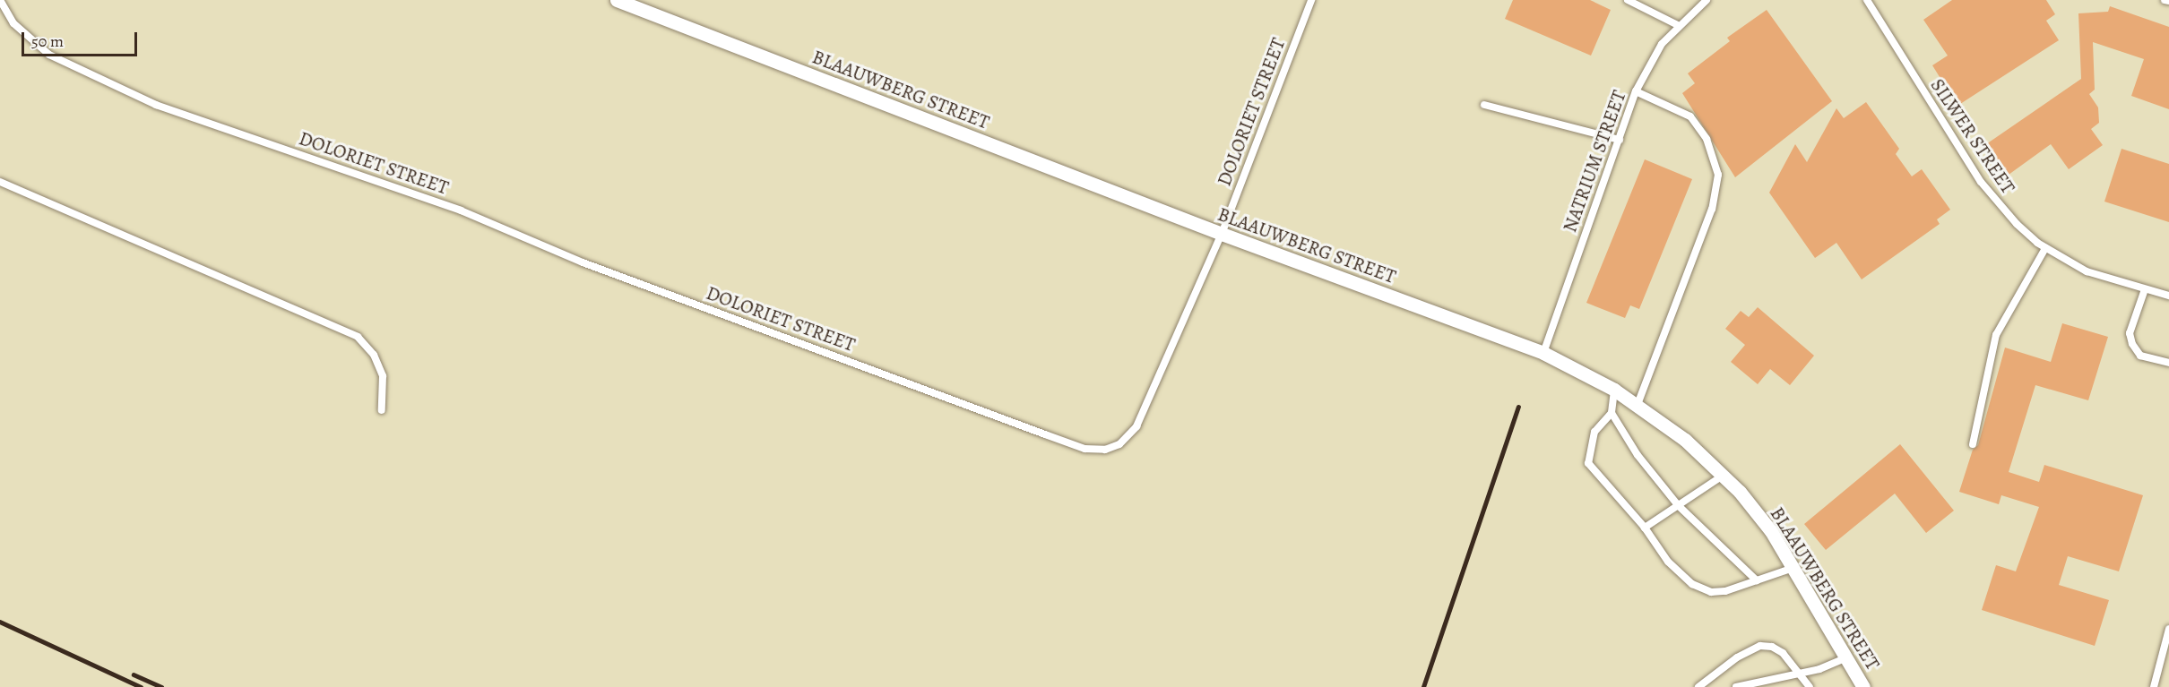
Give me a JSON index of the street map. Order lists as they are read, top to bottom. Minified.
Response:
{"streets":{"street":["BLAAUWBERG STREET"],"lane":["DOLORIET STREET","SILWER STREET","NATRIUM STREET"]},"crossings":[["BLAAUWBERG STREET","DOLORIET STREET"],["BLAAUWBERG STREET","NATRIUM STREET"]],"scale_bar":"50 m"}
